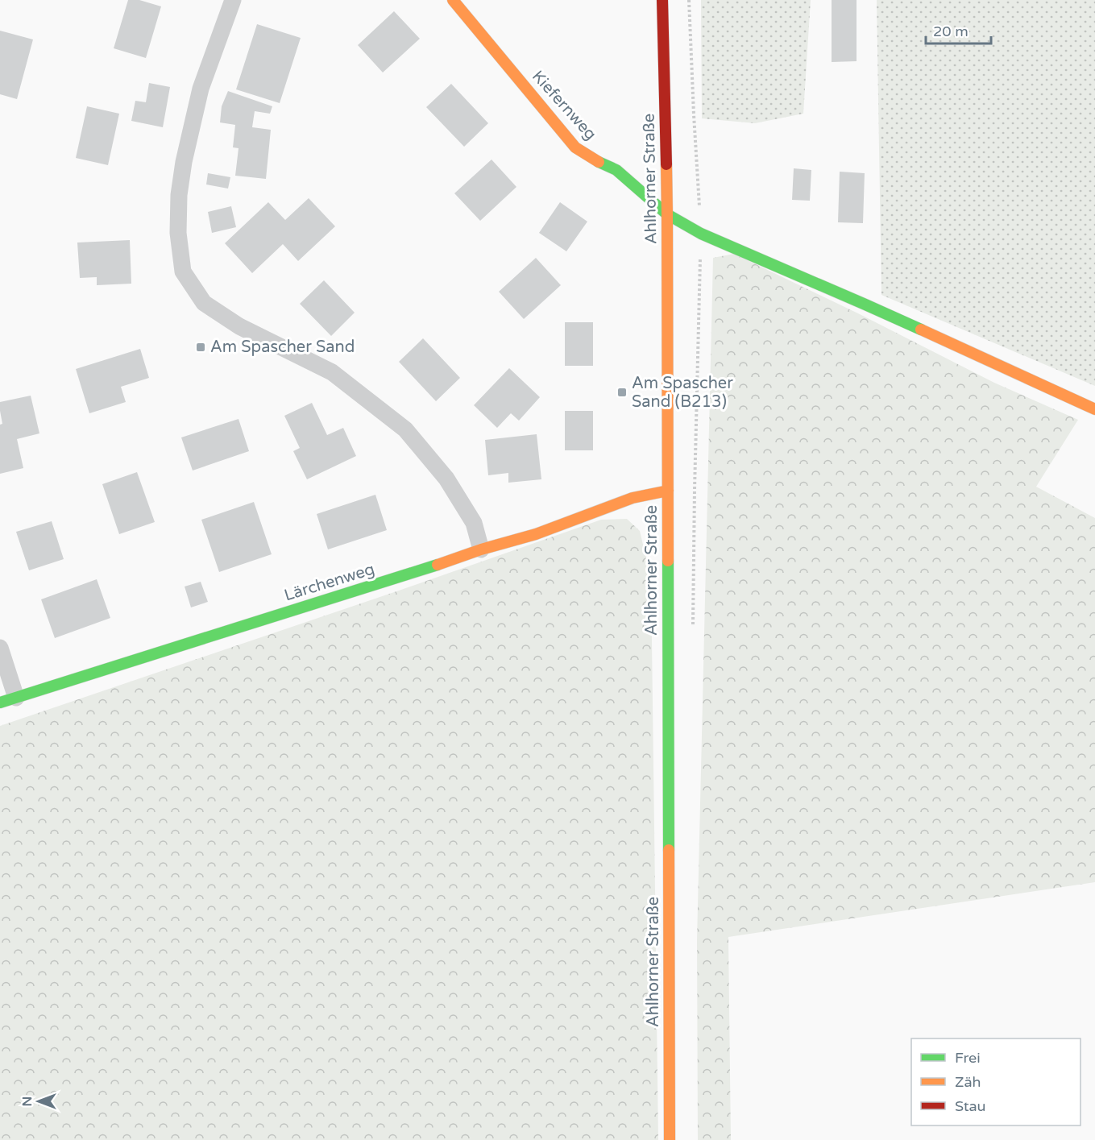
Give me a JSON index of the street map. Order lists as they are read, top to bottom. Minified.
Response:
{"streets":{"street":["Kiefernweg","Ahlhorner Straße","Lärchenweg"]},"crossings":[["Kiefernweg","Ahlhorner Straße"],["Ahlhorner Straße","Lärchenweg"]],"places":{"transit":["Am Spascher Sand","Am Spascher Sand (B213)"]},"legend":["Frei","Zäh","Stau"],"scale_bar":"20 m","north":"left"}
